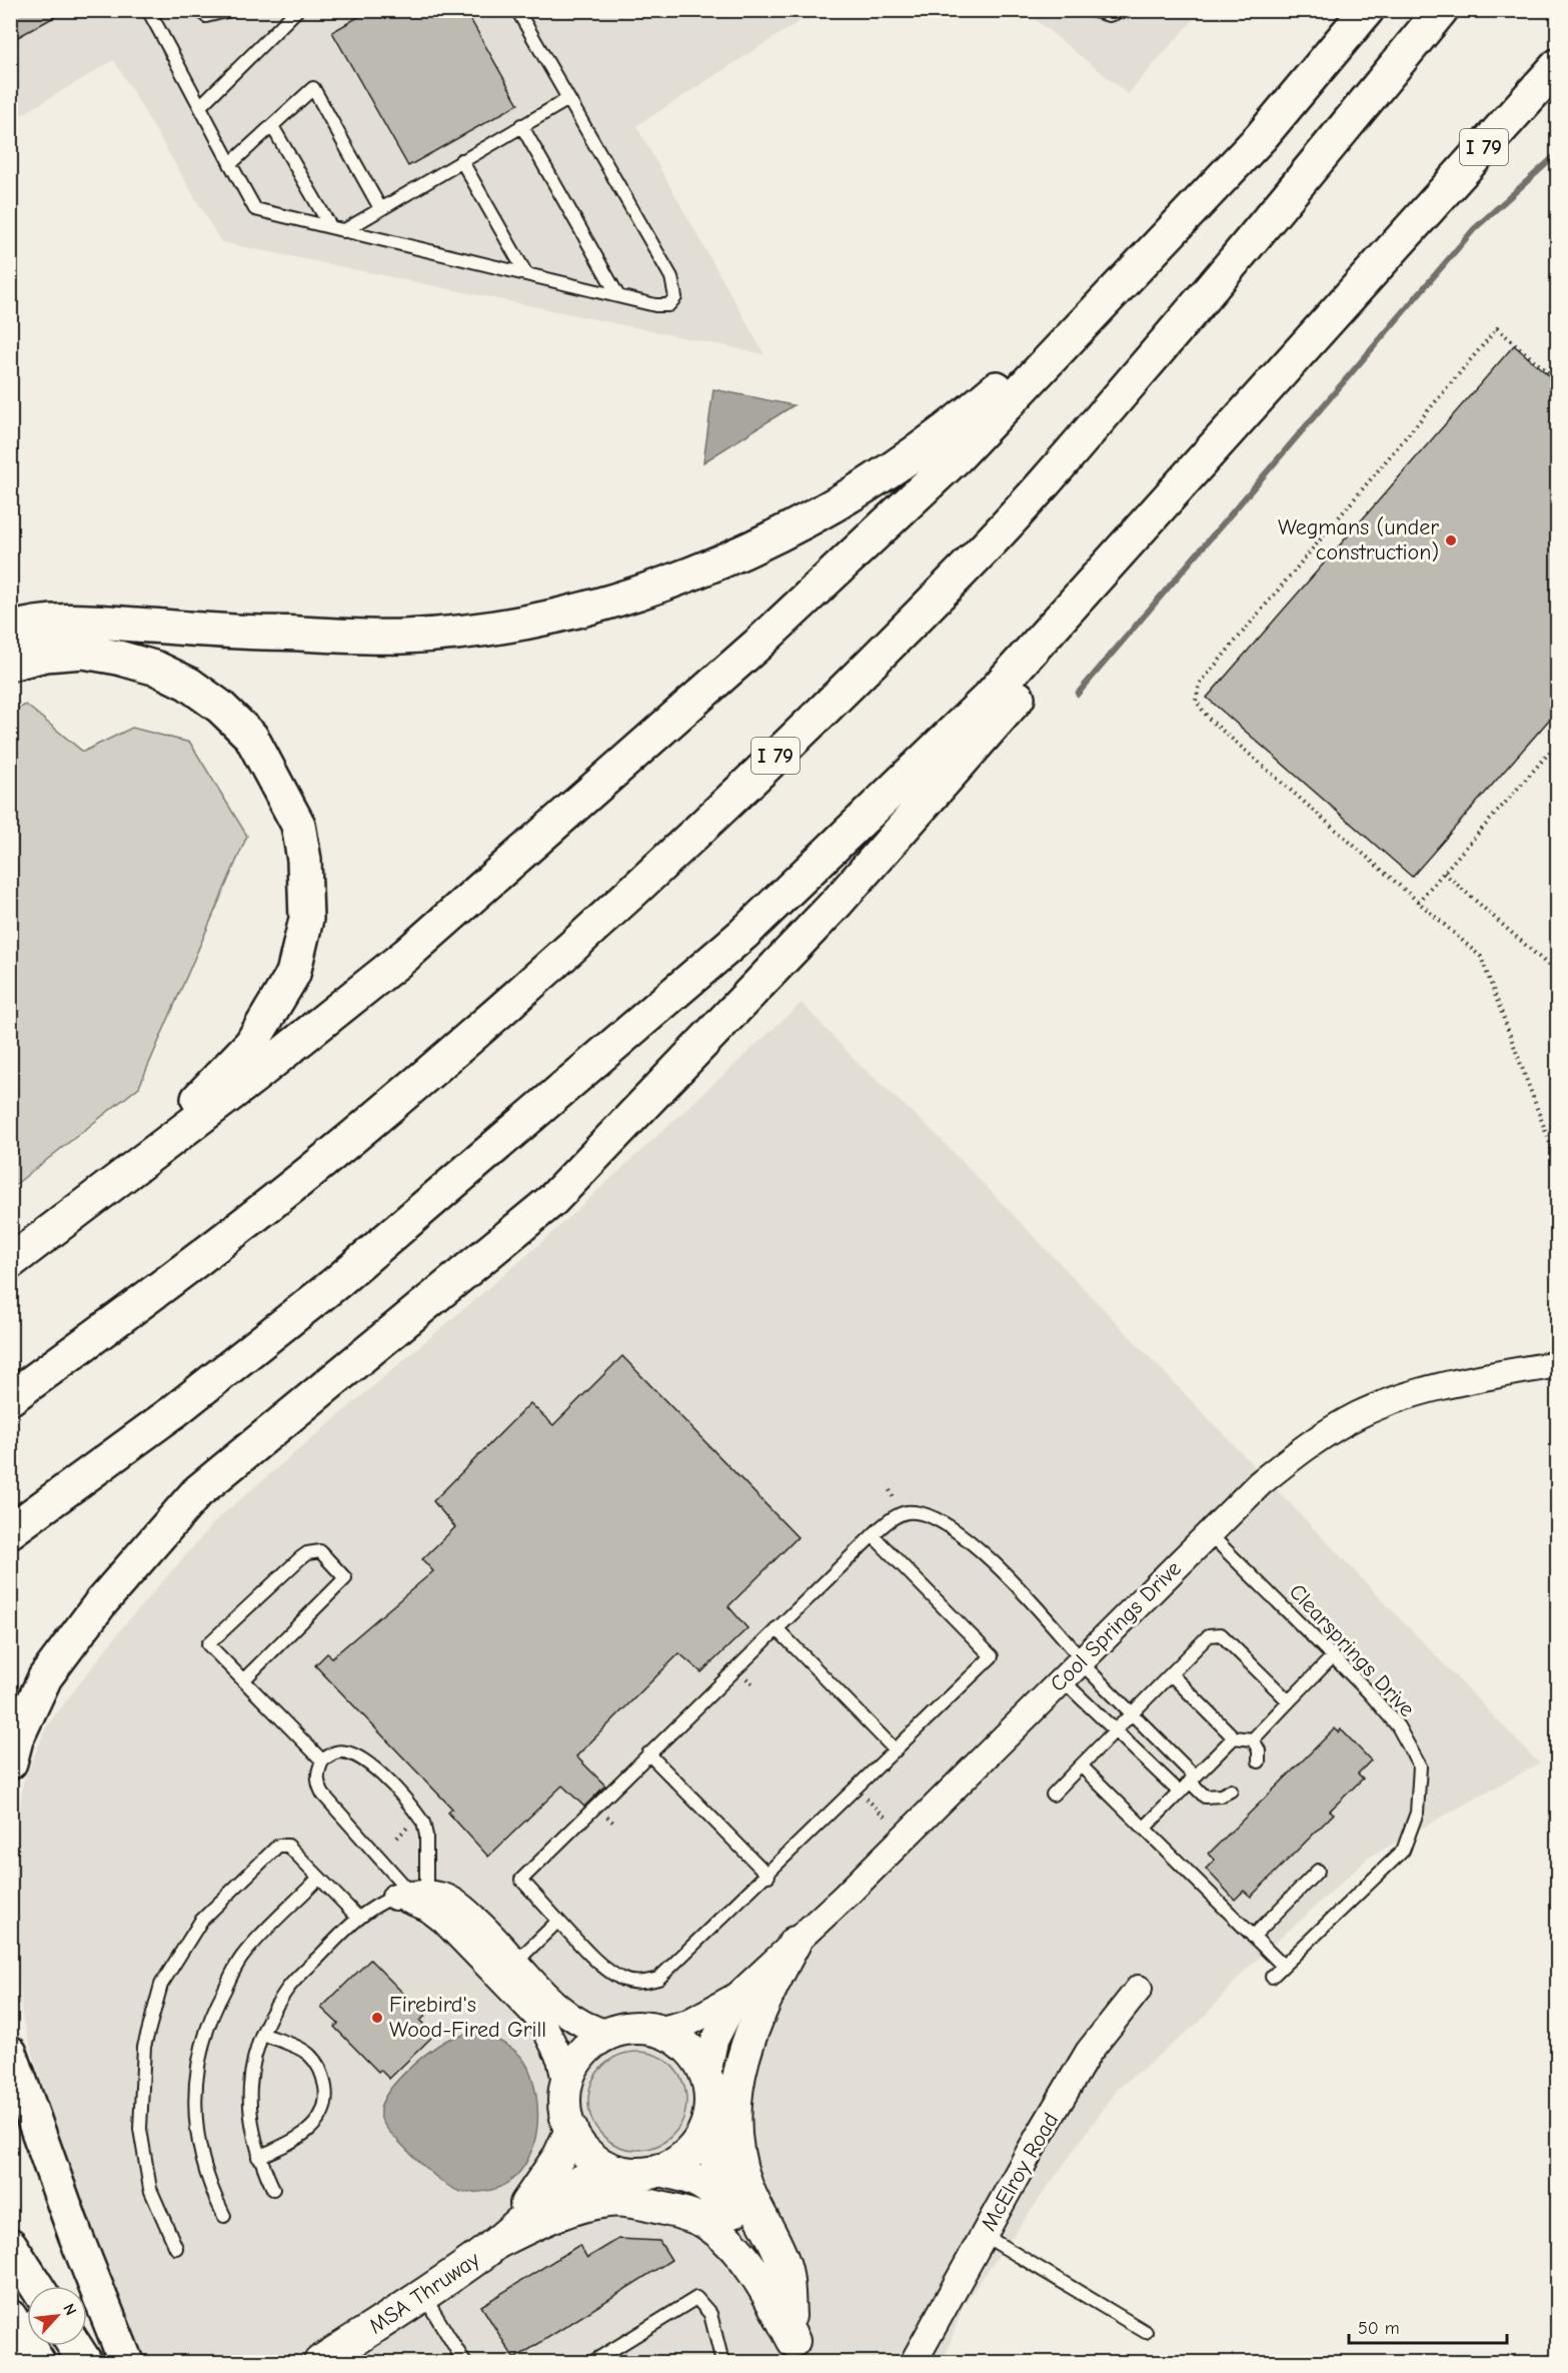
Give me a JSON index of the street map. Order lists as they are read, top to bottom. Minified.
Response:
{"streets":{"main road":["I 79"],"street":["Cool Springs Drive","McElroy Road","MSA Thruway"],"lane":["Clearsprings Drive"]},"crossings":[["Cool Springs Drive","Clearsprings Drive"],["Cool Springs Drive","MSA Thruway"]],"places":["Wegmans (under construction)","Firebird's Wood-Fired Grill"],"scale_bar":"50 m","north":"top right"}
